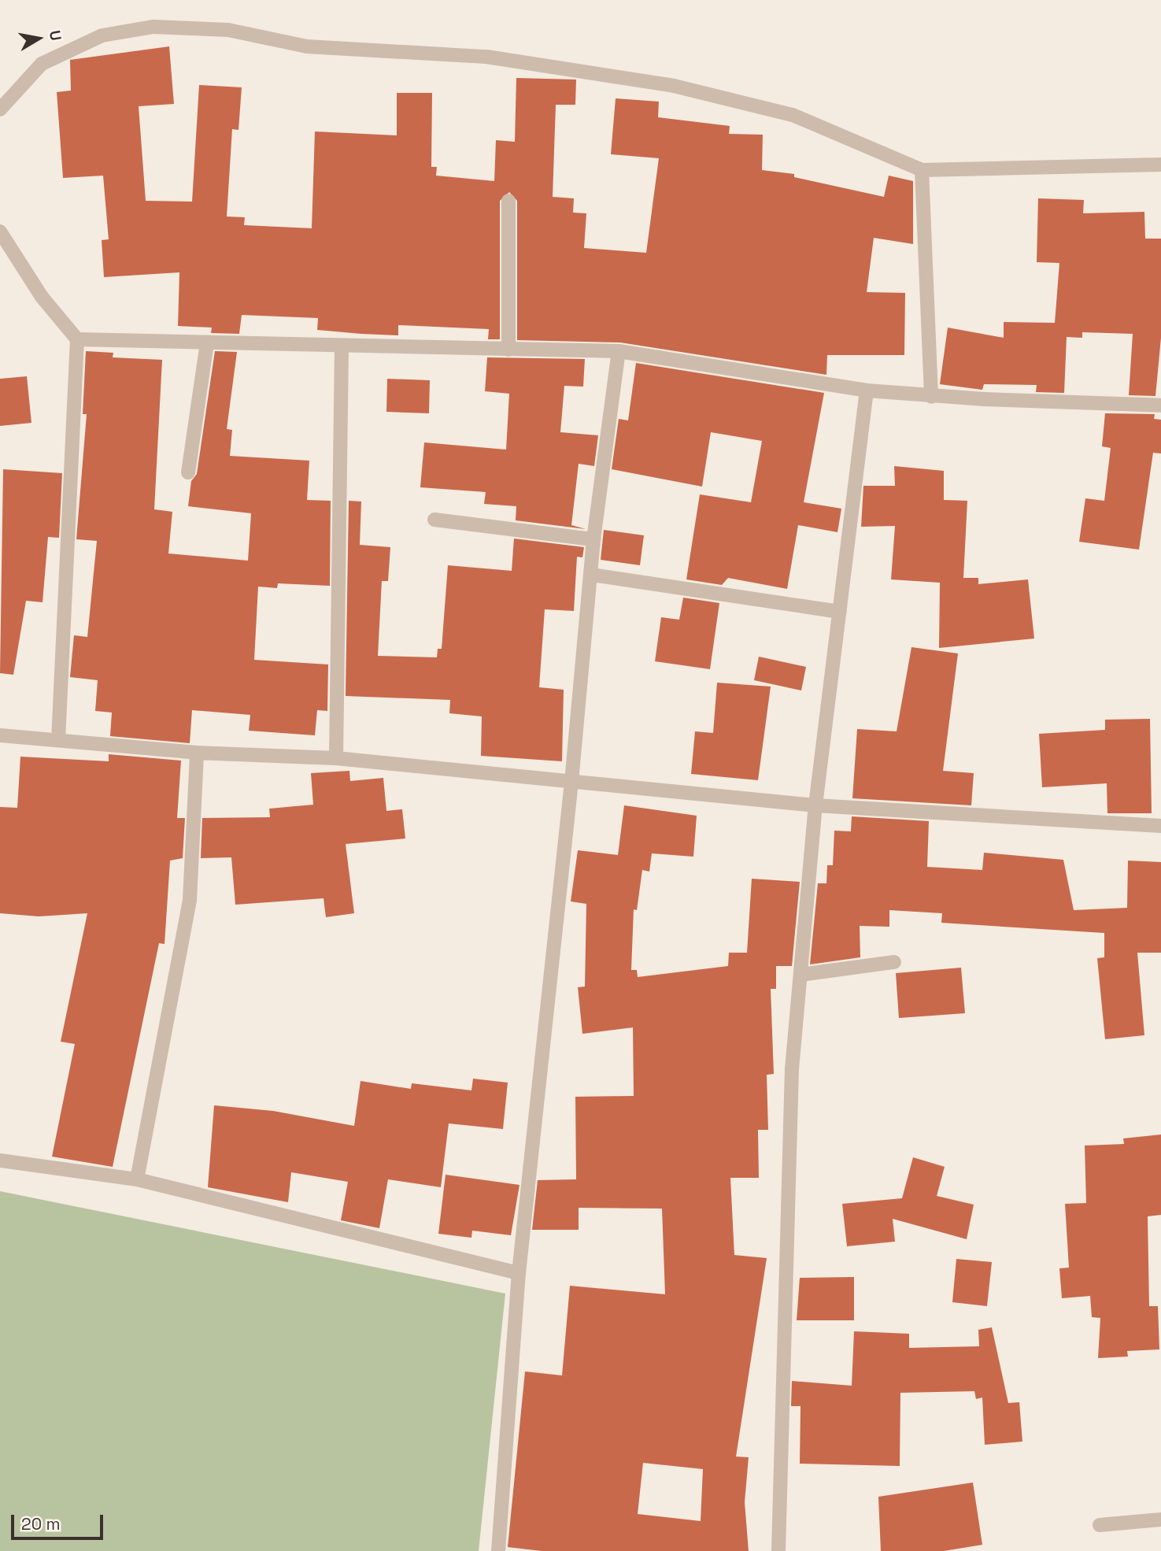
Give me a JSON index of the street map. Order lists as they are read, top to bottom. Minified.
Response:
{"scale_bar":"20 m","north":"right"}
